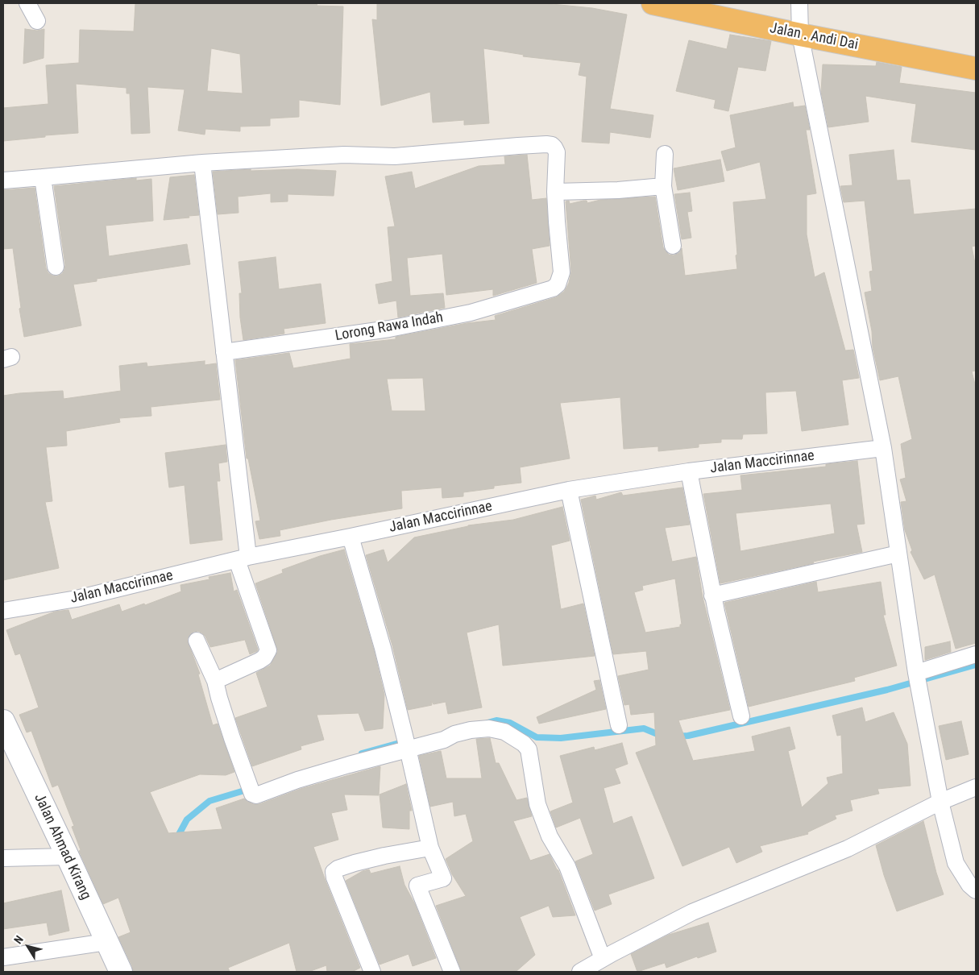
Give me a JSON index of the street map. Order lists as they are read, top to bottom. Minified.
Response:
{"streets":{"highway":["Jalan . Andi Dai"],"main road":["Jalan Ahmad Kirang"],"street":["Lorong Rawa Indah","Jalan Maccirinnae"]},"north":"top left"}
